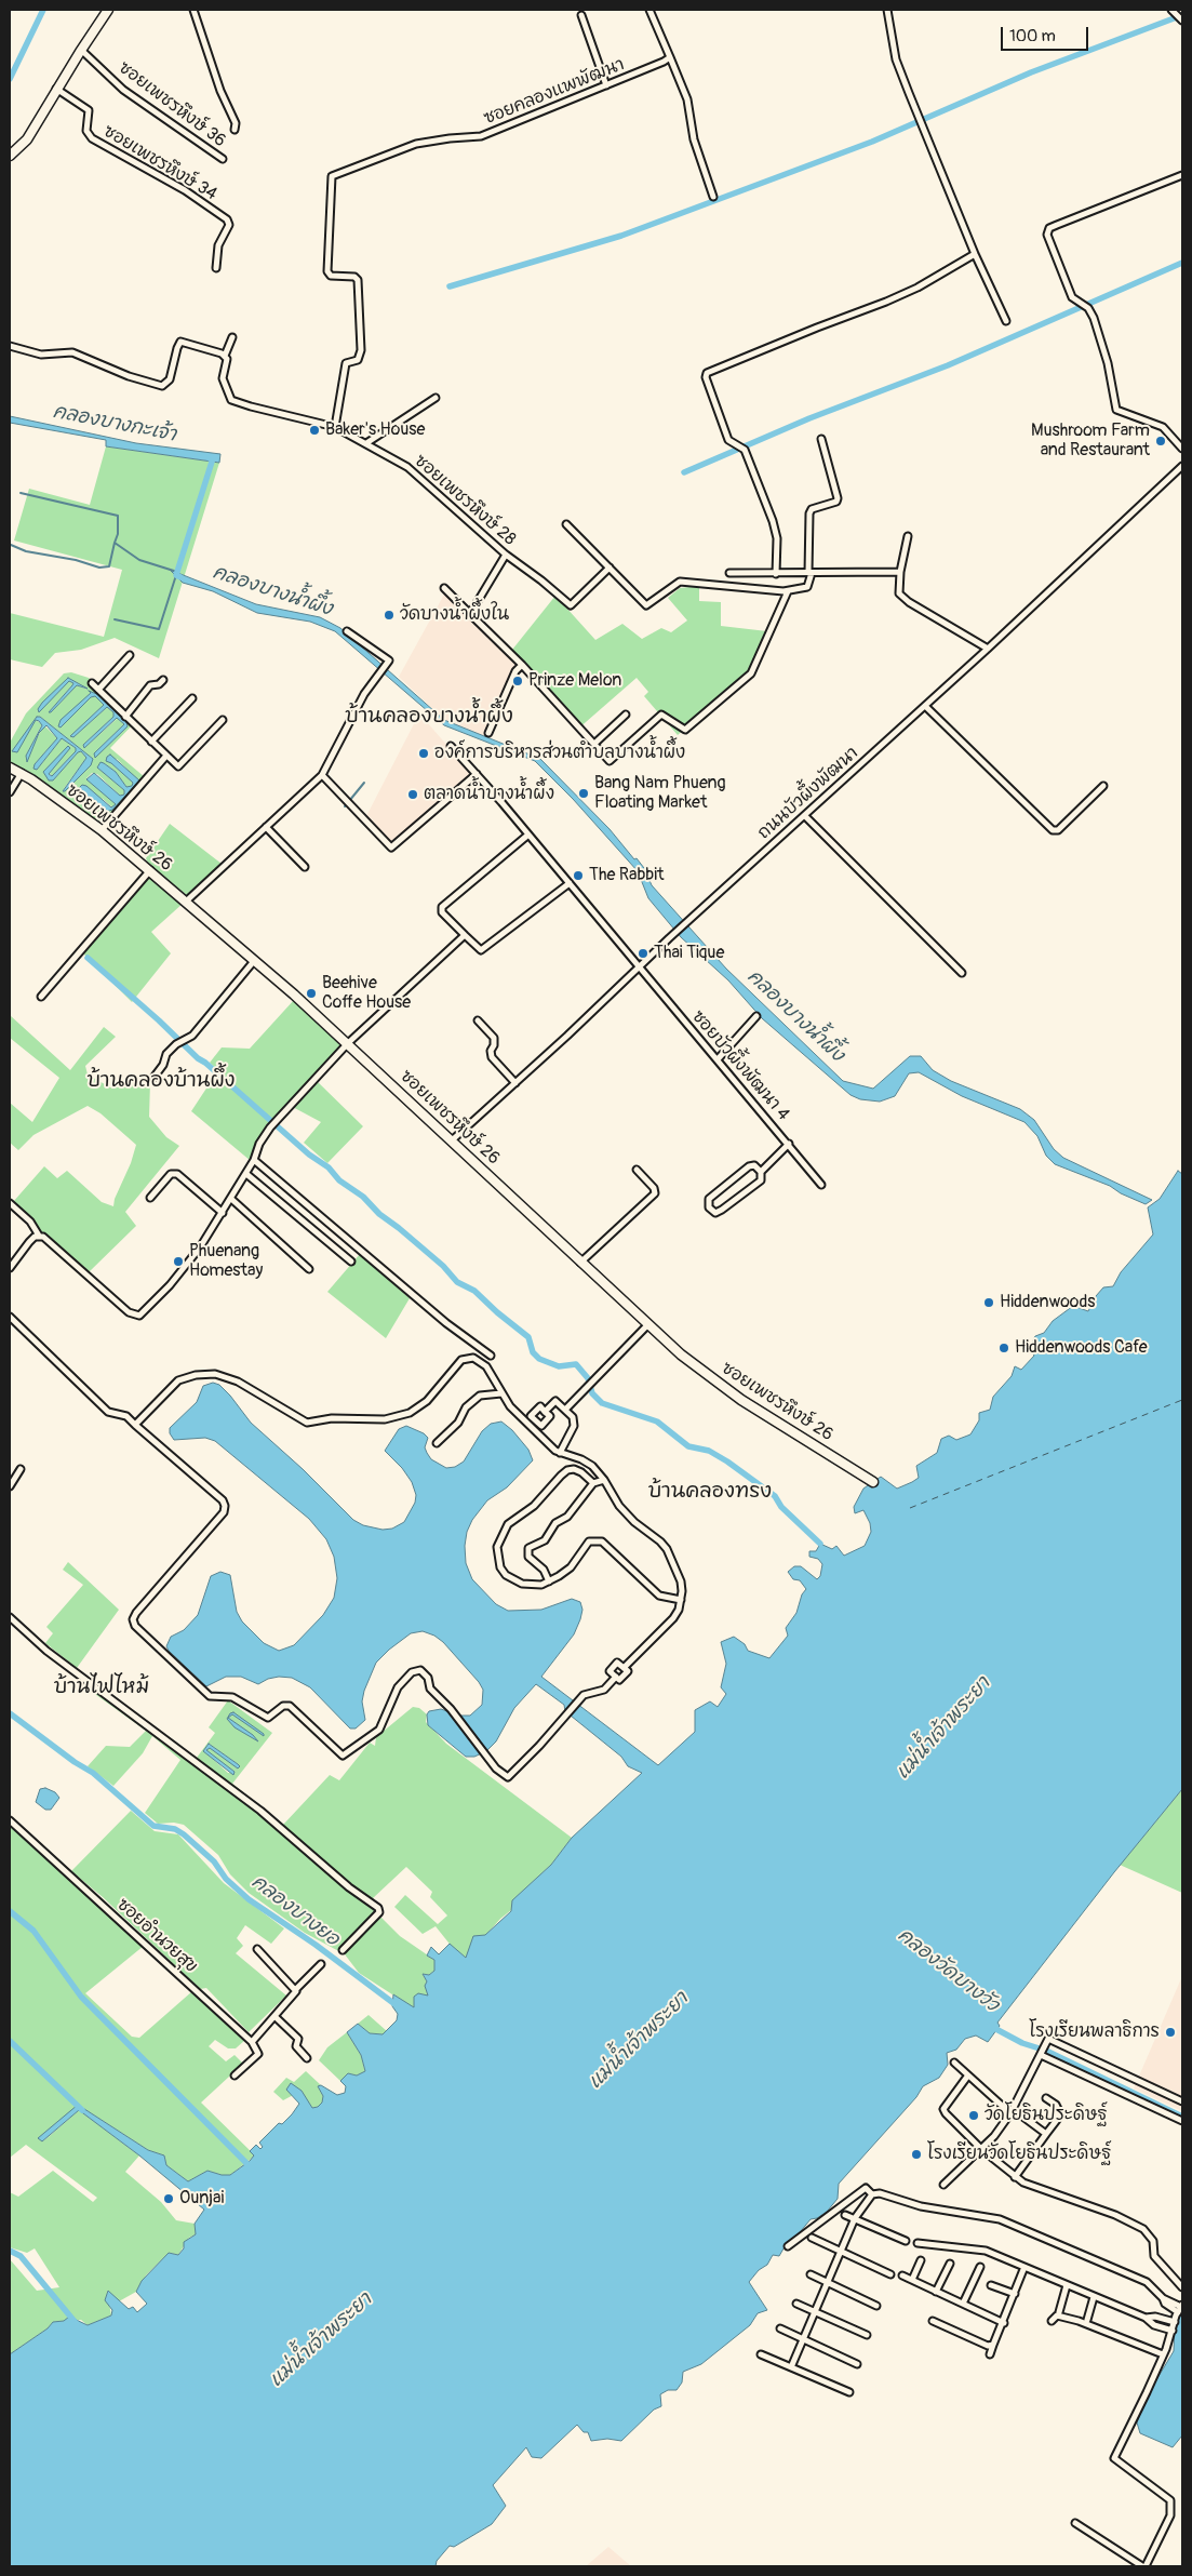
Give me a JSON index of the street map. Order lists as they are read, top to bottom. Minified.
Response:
{"streets":{"street":["ซอยคลองแพพัฒนา","ซอยเพชรหึงษ์ 36","ซอยเพชรหึงษ์ 34","ซอยเพชรหึงษ์ 28","ถนนบัวผึ้งพัฒนา","ซอยเพชรหึงษ์ 26","ซอยบัวผึ้งพัฒนา 4","ซอยอำนวยสุข"]},"crossings":[["ซอยคลองแพพัฒนา","ซอยเพชรหึงษ์ 28"],["ถนนบัวผึ้งพัฒนา","ซอยเพชรหึงษ์ 26"],["ถนนบัวผึ้งพัฒนา","ซอยบัวผึ้งพัฒนา 4"]],"districts":["บ้านคลองบางน้ำผึ้ง","บ้านคลองบ้านผึ้ง","บ้านคลองทรง","บ้านไฟไหม้"],"water":["คลองบางกะเจ้า","คลองบางน้ำผึ้ง","แม่น้ำเจ้าพระยา","คลองบางยอ","คลองวัดบางวัว"],"places":["Baker's House","Mushroom Farm and Restaurant","วัดบางน้ำผึ้งใน","Prinze Melon","องค์การบริหารส่วนตำบลบางน้ำผึ้ง","Bang Nam Phueng Floating Market","ตลาดน้ำบางน้ำผึ้ง","The Rabbit","Thai Tique","Beehive Coffe House","Phuenang Homestay","Hiddenwoods","Hiddenwoods Cafe","โรงเรียนพลาธิการ","วัดโยธินประดิษฐ์","โรงเรียนวัดโยธินประดิษฐ์","Ounjai"],"scale_bar":"100 m"}
